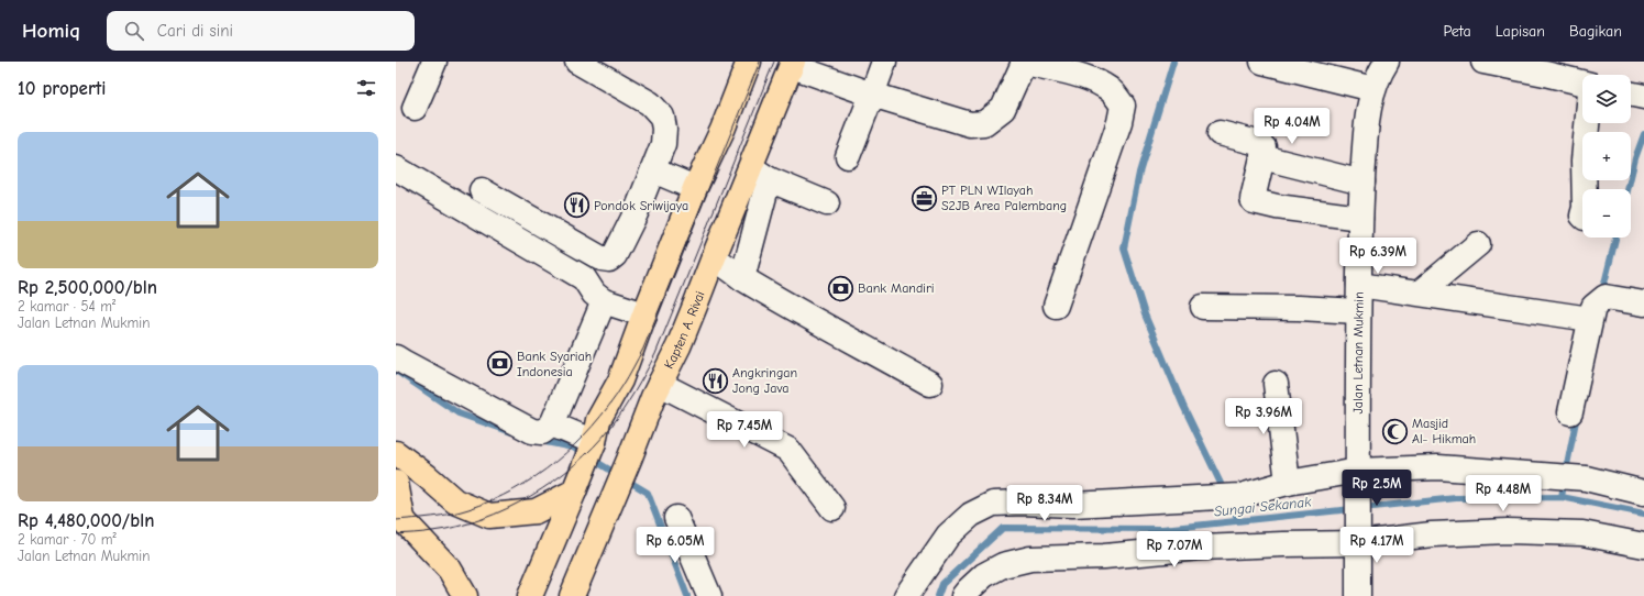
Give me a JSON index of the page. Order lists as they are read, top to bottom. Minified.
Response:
{"streets":{"main road":["Kapten A. Rivai"],"street":["Jalan Letnan Mukmin"]},"water":["Sungai Sekanak"],"places":{"office":["PT PLN WIlayah S2JB Area Palembang"],"restaurant":["Pondok Sriwijaya","Angkringan Jong Java"],"bank":["Bank Mandiri","Bank Syariah Indonesia"],"mosque":["Masjid Al- Hikmah"]},"page":{"header":"Homiq","search":"Cari di sini","nav":["Peta","Lapisan","Bagikan"],"heading":"10 properti","map_buttons":["+","−"],"price":["Rp 4.04M","Rp 6.39M","Rp 3.96M","Rp 7.45M","Rp 2.5M","Rp 4.48M","Rp 8.34M","Rp 6.05M","Rp 4.17M","Rp 7.07M"],"list":[{"name":"Rp 2,500,000/bln","note":"2 kamar · 54 m² · Jalan Letnan Mukmin"},{"name":"Rp 4,480,000/bln","note":"2 kamar · 70 m² · Jalan Letnan Mukmin"}]}}
